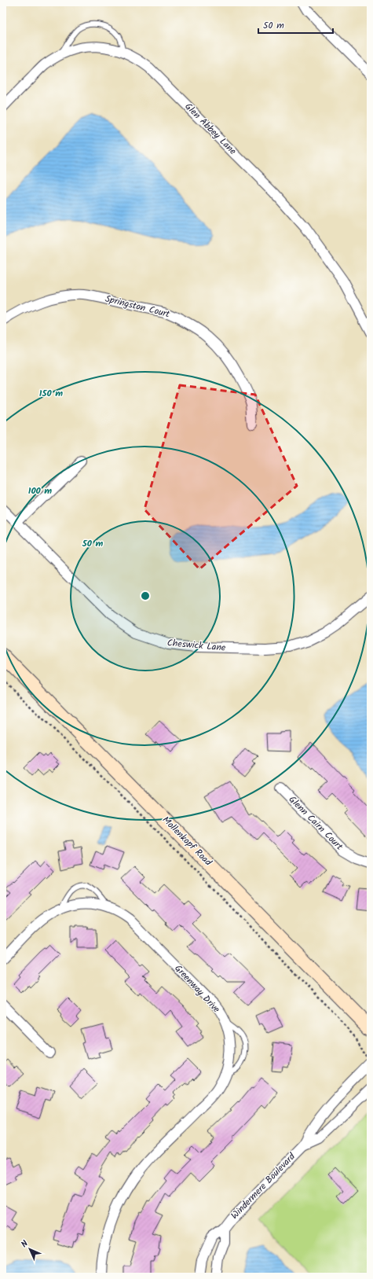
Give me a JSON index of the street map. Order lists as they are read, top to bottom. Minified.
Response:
{"streets":{"street":["Glen Abbey Lane","Springston Court","Cheswick Lane","Glenn Cairn Court","Mollenkopf Road","Greenway Drive","Windermere Boulevard"]},"scale_bar":"50 m","north":"top left","rings":["150 m","100 m","50 m"]}
